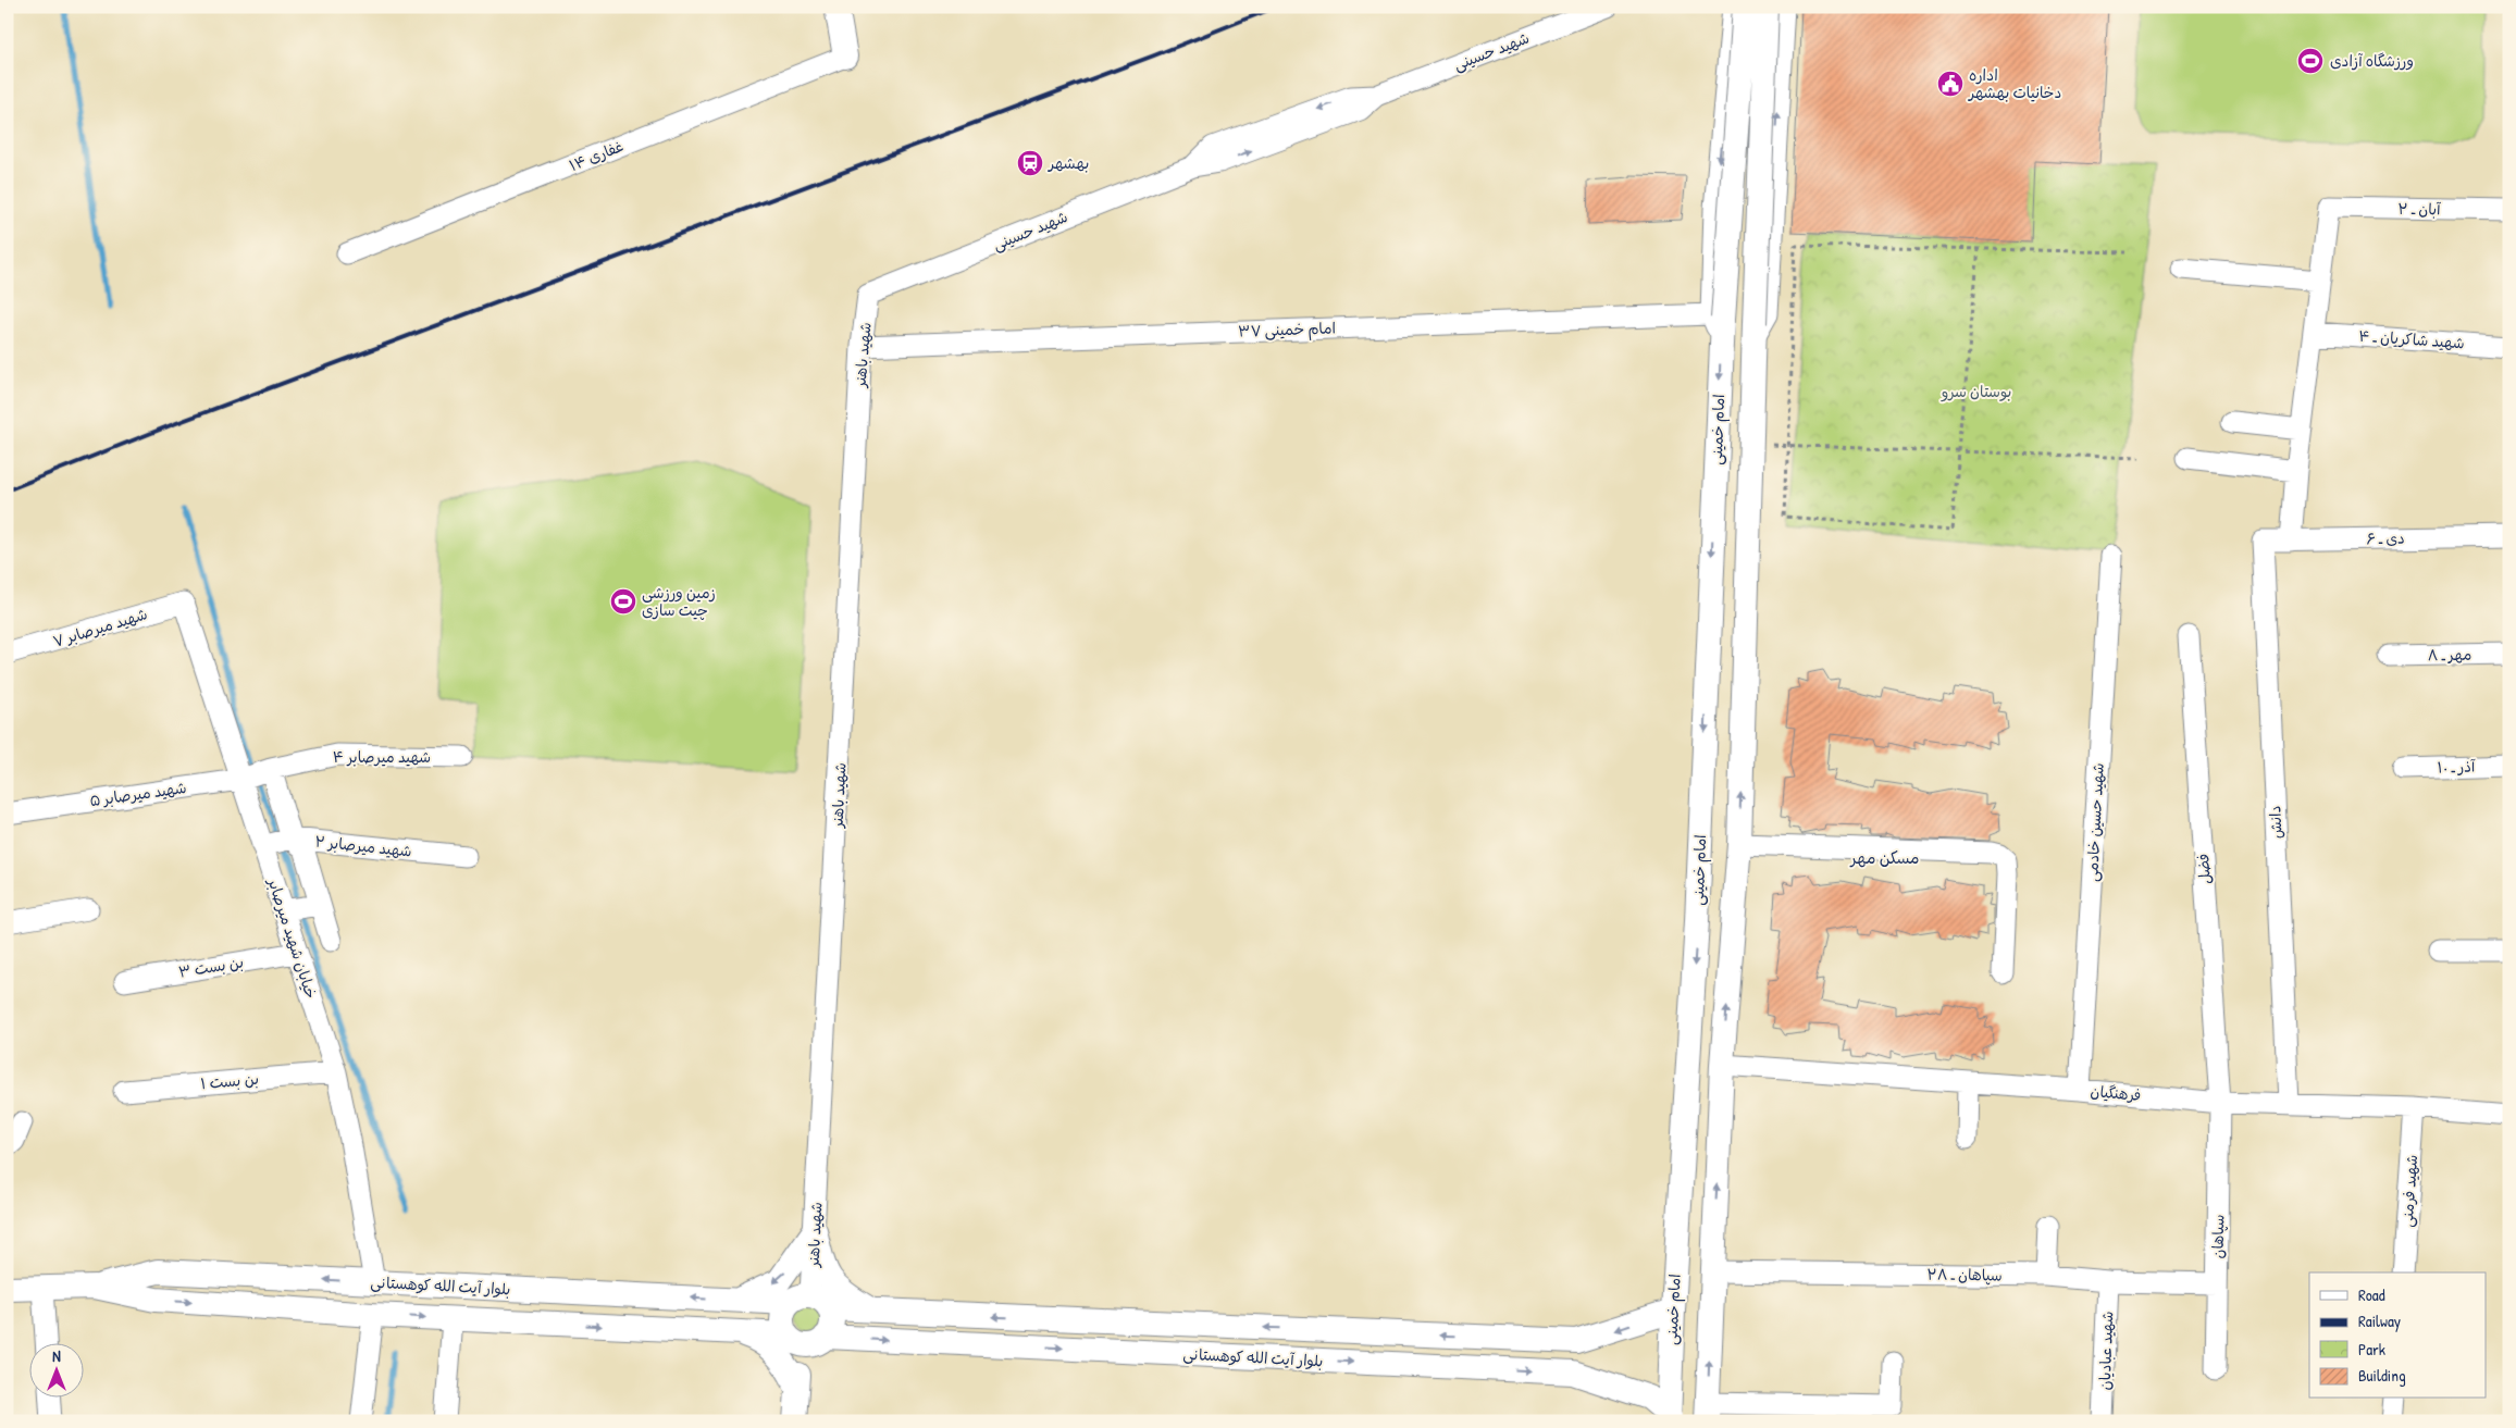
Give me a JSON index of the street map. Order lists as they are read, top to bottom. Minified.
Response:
{"streets":{"main road":["امام خمینی","بلوار آیت الله کوهستانی"],"street":["شهید حسینی","غفاری ۱۴","آبان ـ ۲","امام خمینی ۳۷","شهید شاکریان ـ ۴","شهید باهنر","دی ـ ۶","شهید میرصابر ۷","مهر ـ ۸","شهید میرصابر ۴","آذر ـ ۱۰","شهید میرصابر ۵","شهید حسین خادمی","دانش","شهید میرصابر ۲","فضل","خیابان شهید میرصابر","بن بست ۳","بن بست ۱","فرهنگیان","شهید فرمنی","سپاهان","سپاهان ـ ۲۸","شهید عبادیان"]},"crossings":[["شهید حسینی","شهید باهنر"],["امام خمینی ۳۷","شهید باهنر"],["امام خمینی ۳۷","امام خمینی"],["شهید باهنر","بلوار آیت الله کوهستانی"],["امام خمینی","بلوار آیت الله کوهستانی"],["دی ـ ۶","دانش"],["شهید میرصابر ۷","خیابان شهید میرصابر"],["شهید میرصابر ۴","شهید میرصابر ۵"],["شهید میرصابر ۴","خیابان شهید میرصابر"],["شهید میرصابر ۵","خیابان شهید میرصابر"],["شهید حسین خادمی","فرهنگیان"],["دانش","فرهنگیان"],["شهید میرصابر ۲","خیابان شهید میرصابر"],["فضل","فرهنگیان"],["فضل","سپاهان"],["خیابان شهید میرصابر","بن بست ۳"],["خیابان شهید میرصابر","بن بست ۱"],["خیابان شهید میرصابر","بلوار آیت الله کوهستانی"],["فرهنگیان","شهید فرمنی"],["فرهنگیان","سپاهان"],["سپاهان","سپاهان ـ ۲۸"],["سپاهان ـ ۲۸","شهید عبادیان"]],"districts":["مسکن مهر"],"parks":["بوستان سرو"],"places":{"sports":["ورزشگاه آزادی","زمین ورزشی چیت سازی"],"public building":["اداره دخانیات بهشهر"],"station":["بهشهر"]},"legend":["Road","Railway","Park","Building"],"north":"top"}
